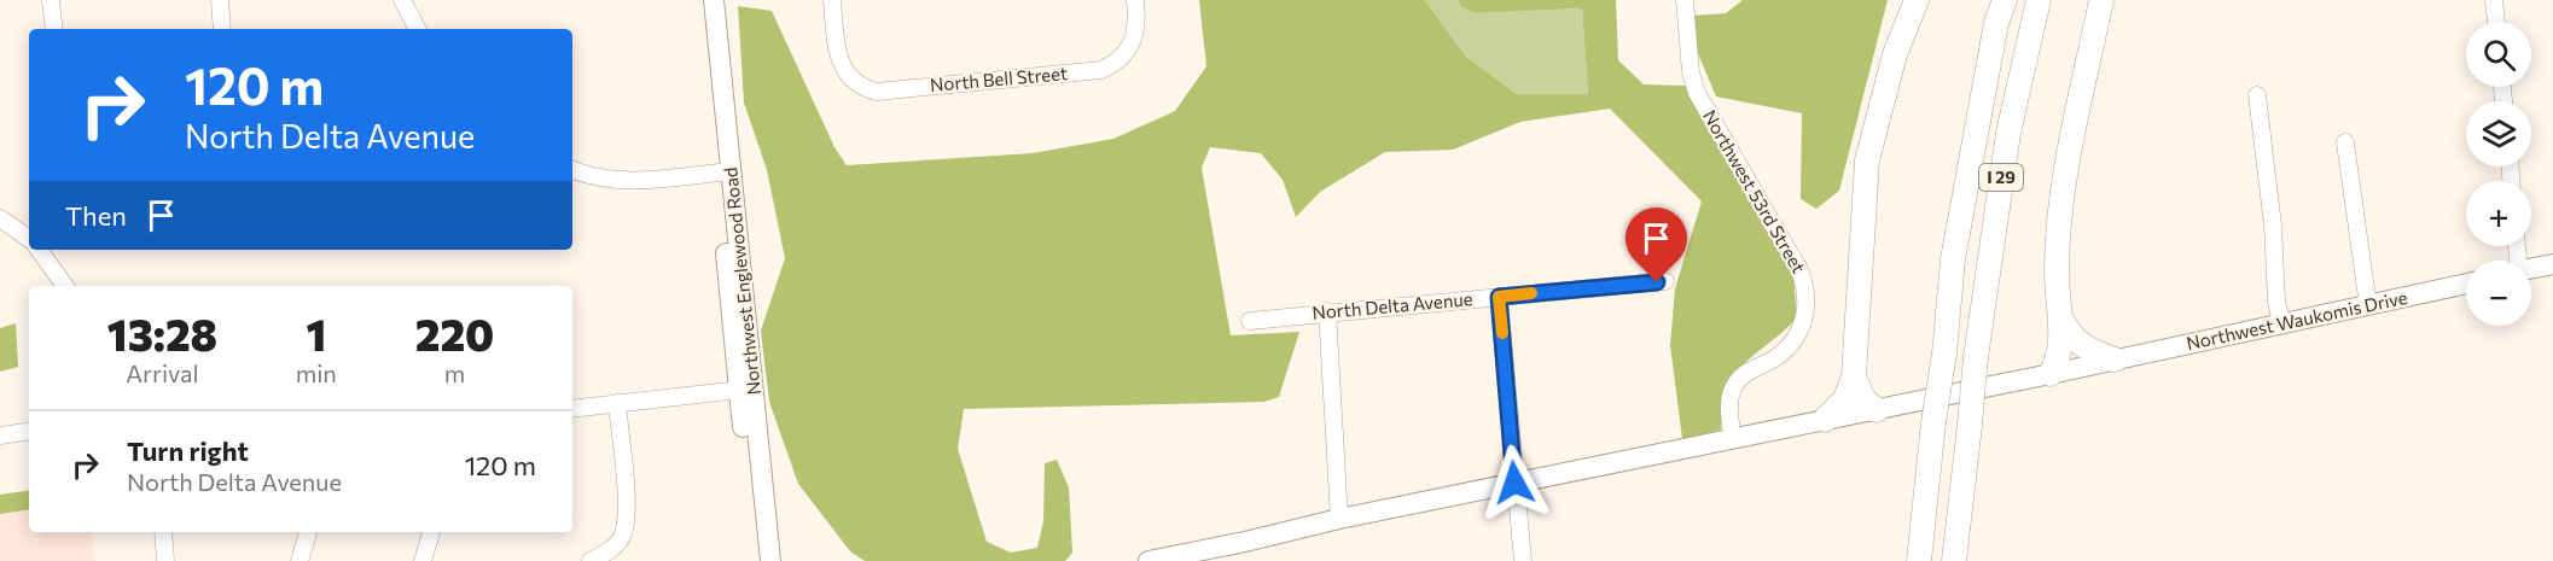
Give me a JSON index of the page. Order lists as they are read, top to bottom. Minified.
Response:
{"streets":{"highway":["I 29"],"main road":["Northwest Englewood Road","Northwest Waukomis Drive"],"street":["North Bell Street","Northwest 53rd Street","North Delta Avenue"]},"crossings":[["Northwest 53rd Street","Northwest Waukomis Drive"]],"page":{"map_buttons":["+","−"],"turn":["120 m","North Delta Avenue"],"then":"Then","eta":["13:28","Arrival","1","min","220","m"],"list":[{"name":"Turn right","note":"North Delta Avenue","value":"120 m"}]}}
